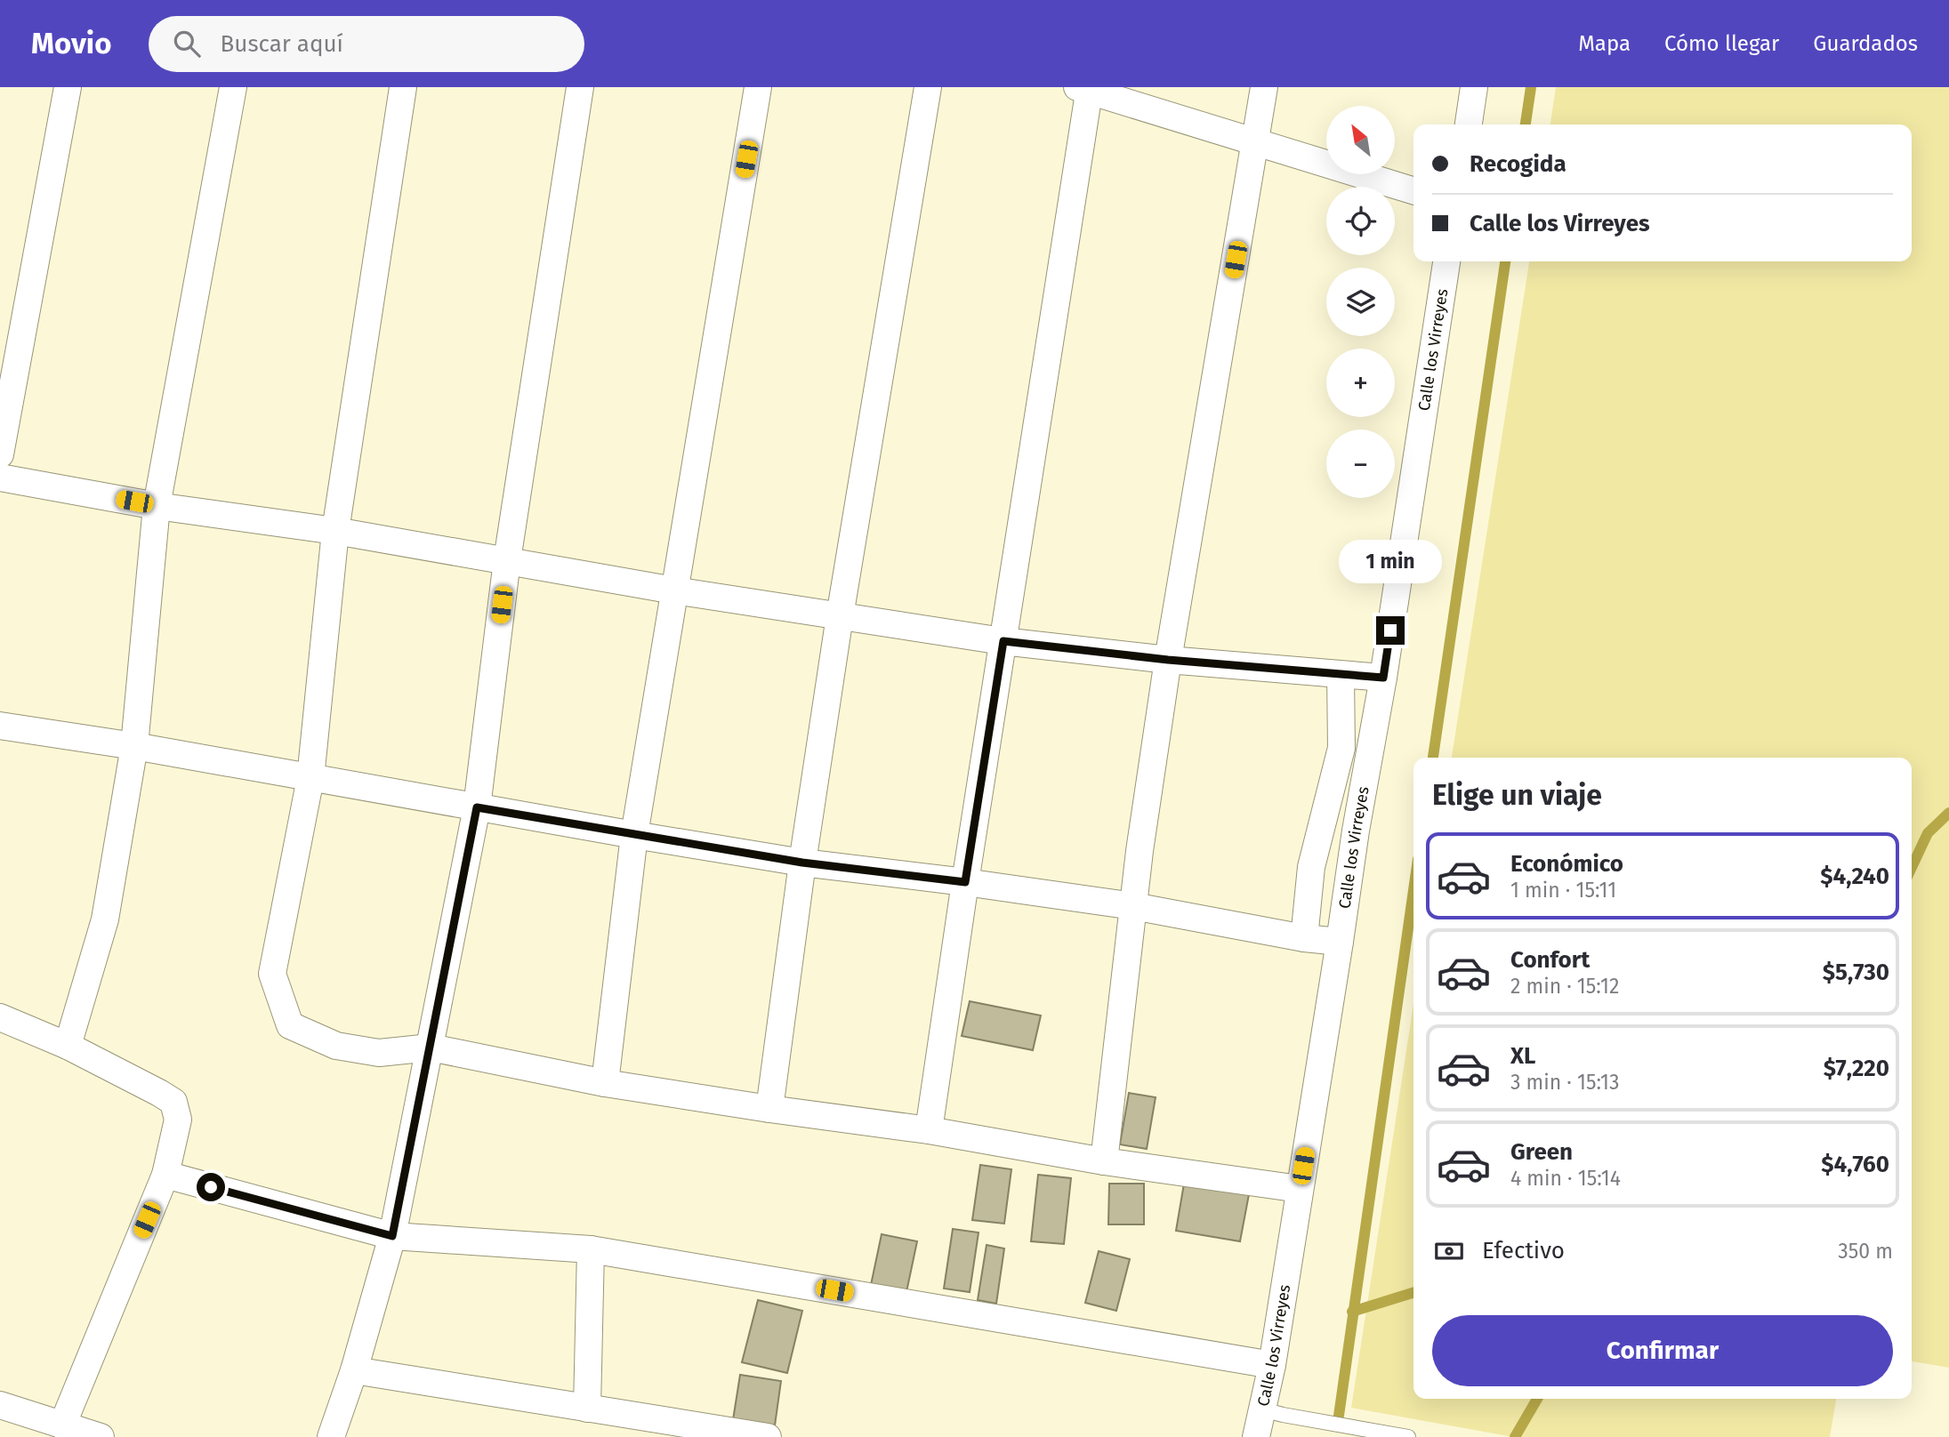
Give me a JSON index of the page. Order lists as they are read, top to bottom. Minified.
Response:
{"streets":{"street":["Calle los Virreyes"]},"north":"top left","page":{"header":"Movio","search":"Buscar aquí","nav":["Mapa","Cómo llegar","Guardados"],"map_buttons":["+","−"],"banner":["Recogida","Calle los Virreyes"],"bubble":"1 min","heading":"Elige un viaje","list":[{"name":"Económico","note":"1 min · 15:11","value":"$4,240"},{"name":"Confort","note":"2 min · 15:12","value":"$5,730"},{"name":"XL","note":"3 min · 15:13","value":"$7,220"},{"name":"Green","note":"4 min · 15:14","value":"$4,760"}],"pay":["Efectivo","350 m"],"buttons":"Confirmar"}}
